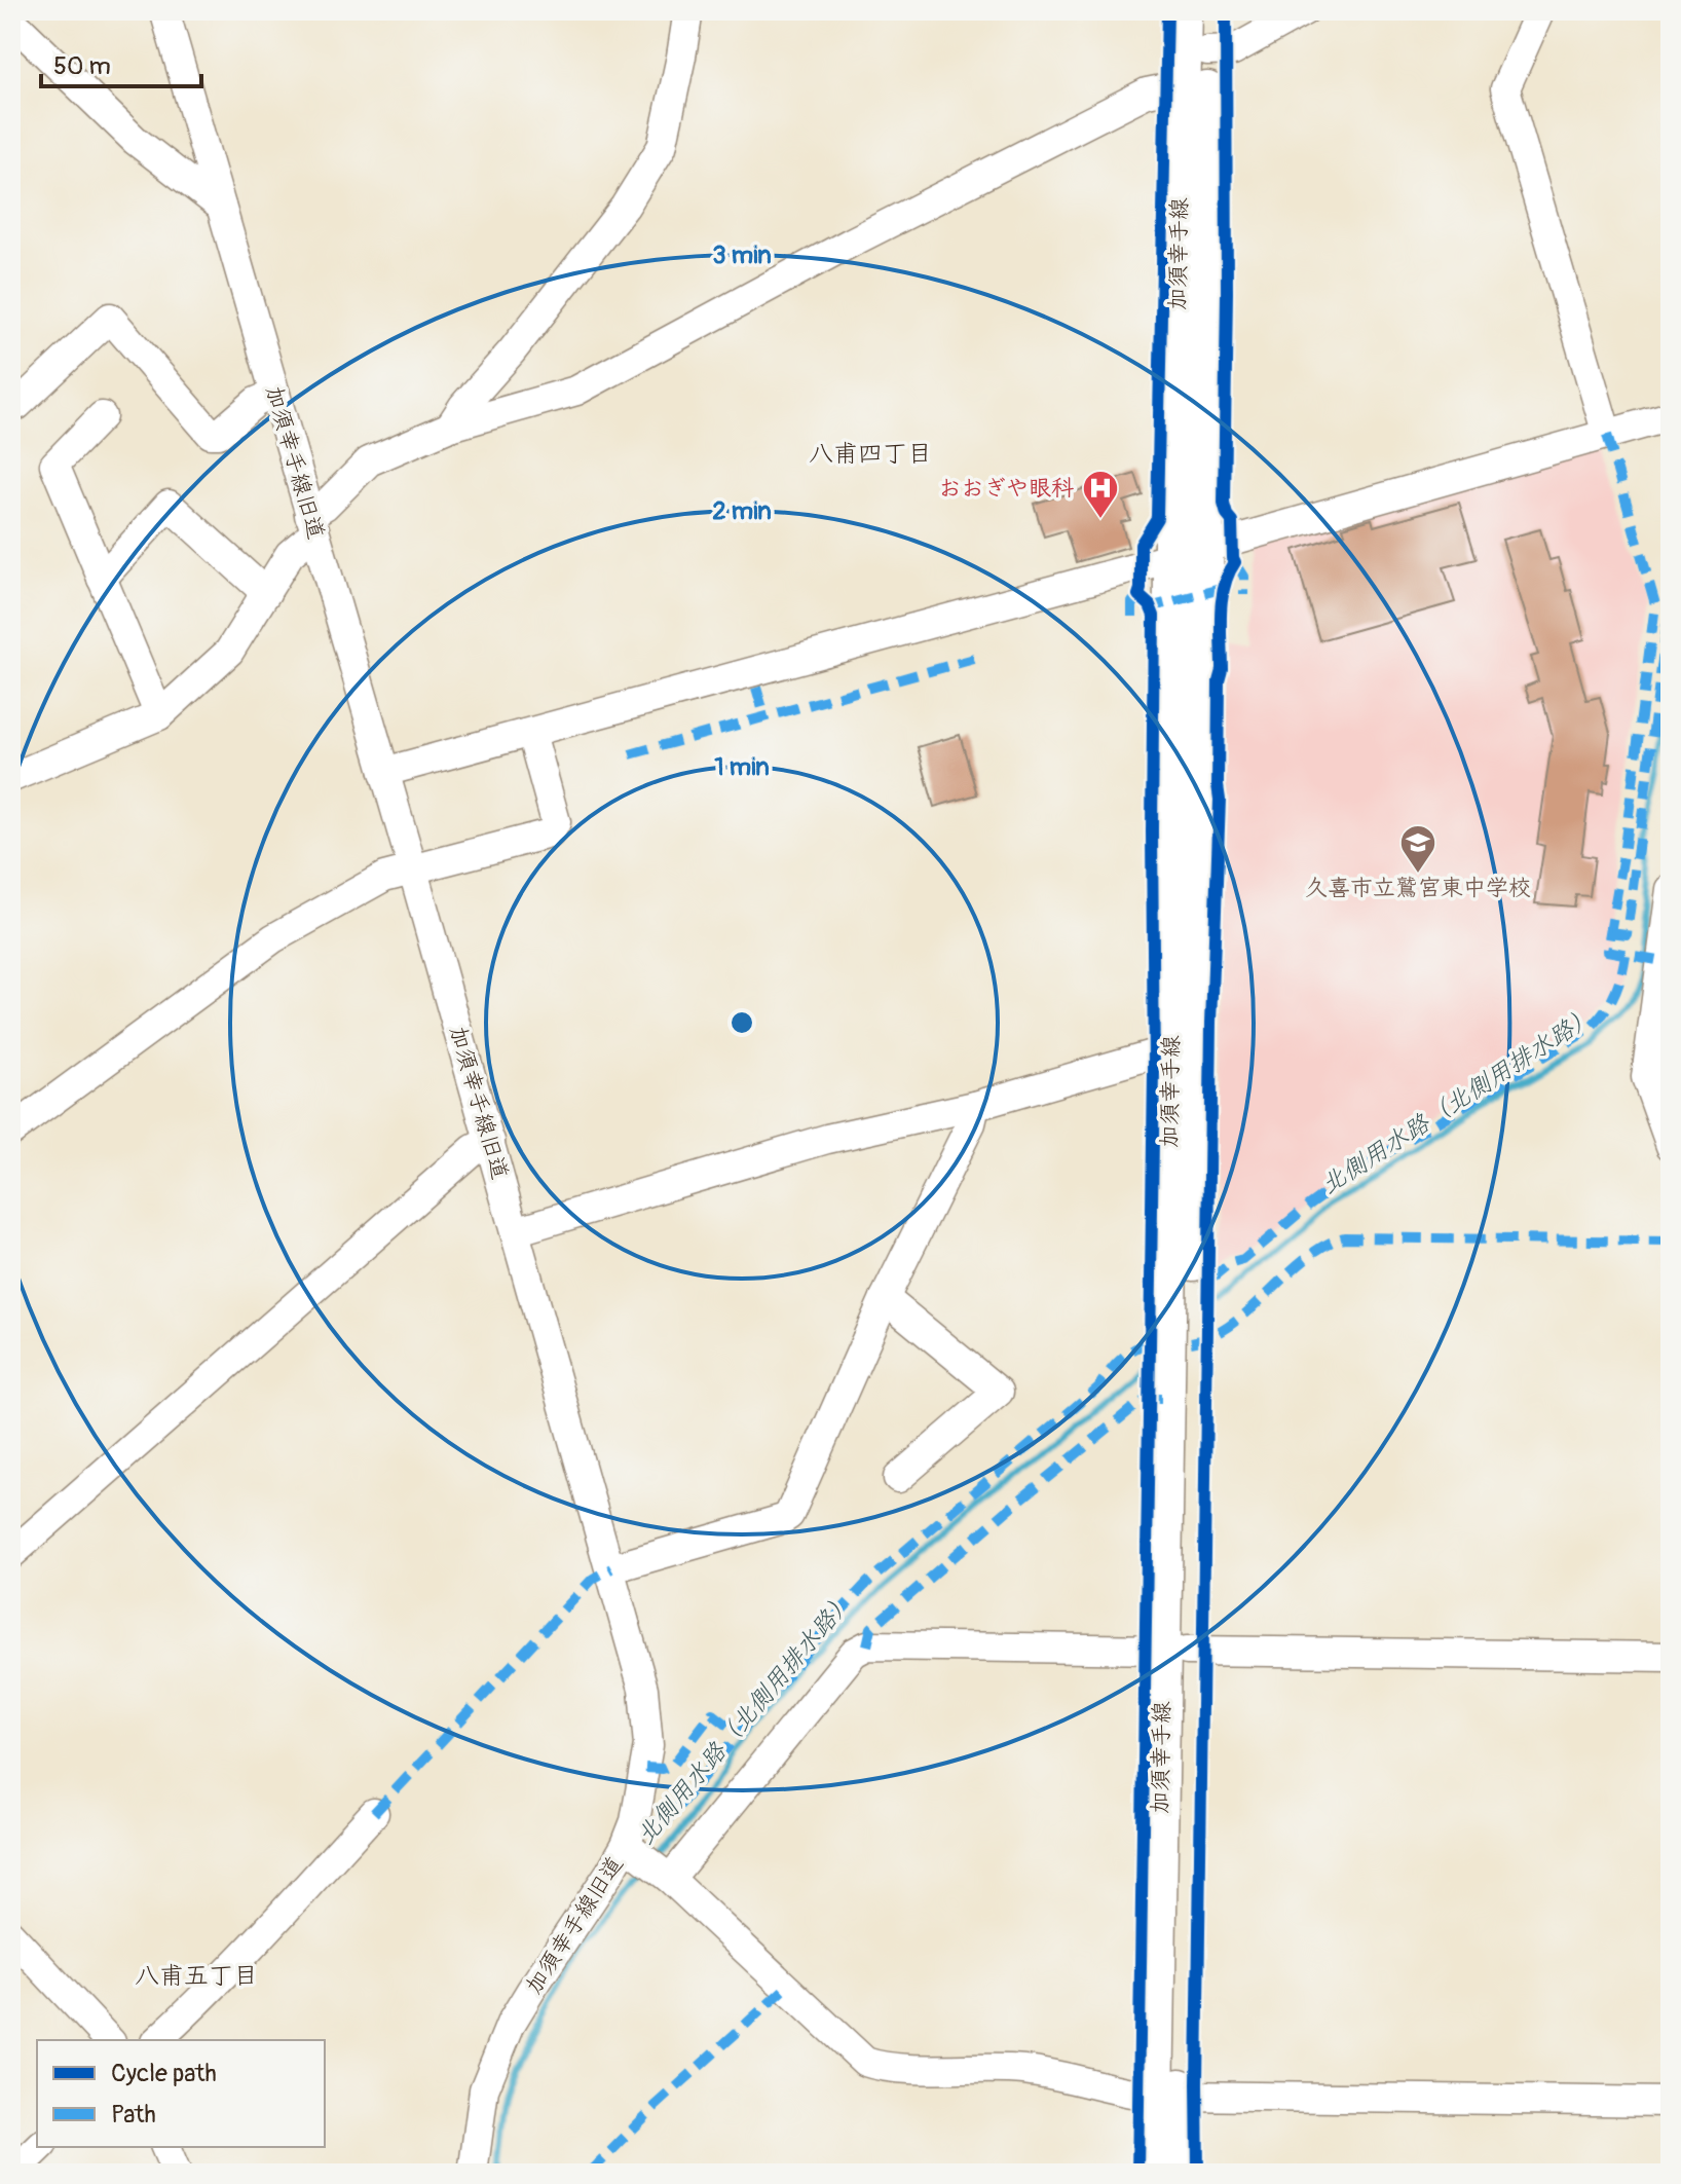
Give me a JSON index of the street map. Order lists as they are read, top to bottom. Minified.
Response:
{"streets":{"main road":["加須幸手線"],"street":["加須幸手線旧道"]},"districts":["八甫四丁目","八甫五丁目"],"water":["北側用水路（北側用排水路）"],"places":{"hospital":["おおぎや眼科"],"school or university":["久喜市立鷲宮東中学校"]},"legend":["Cycle path","Path"],"scale_bar":"50 m","rings":["3 min","2 min","1 min"]}
